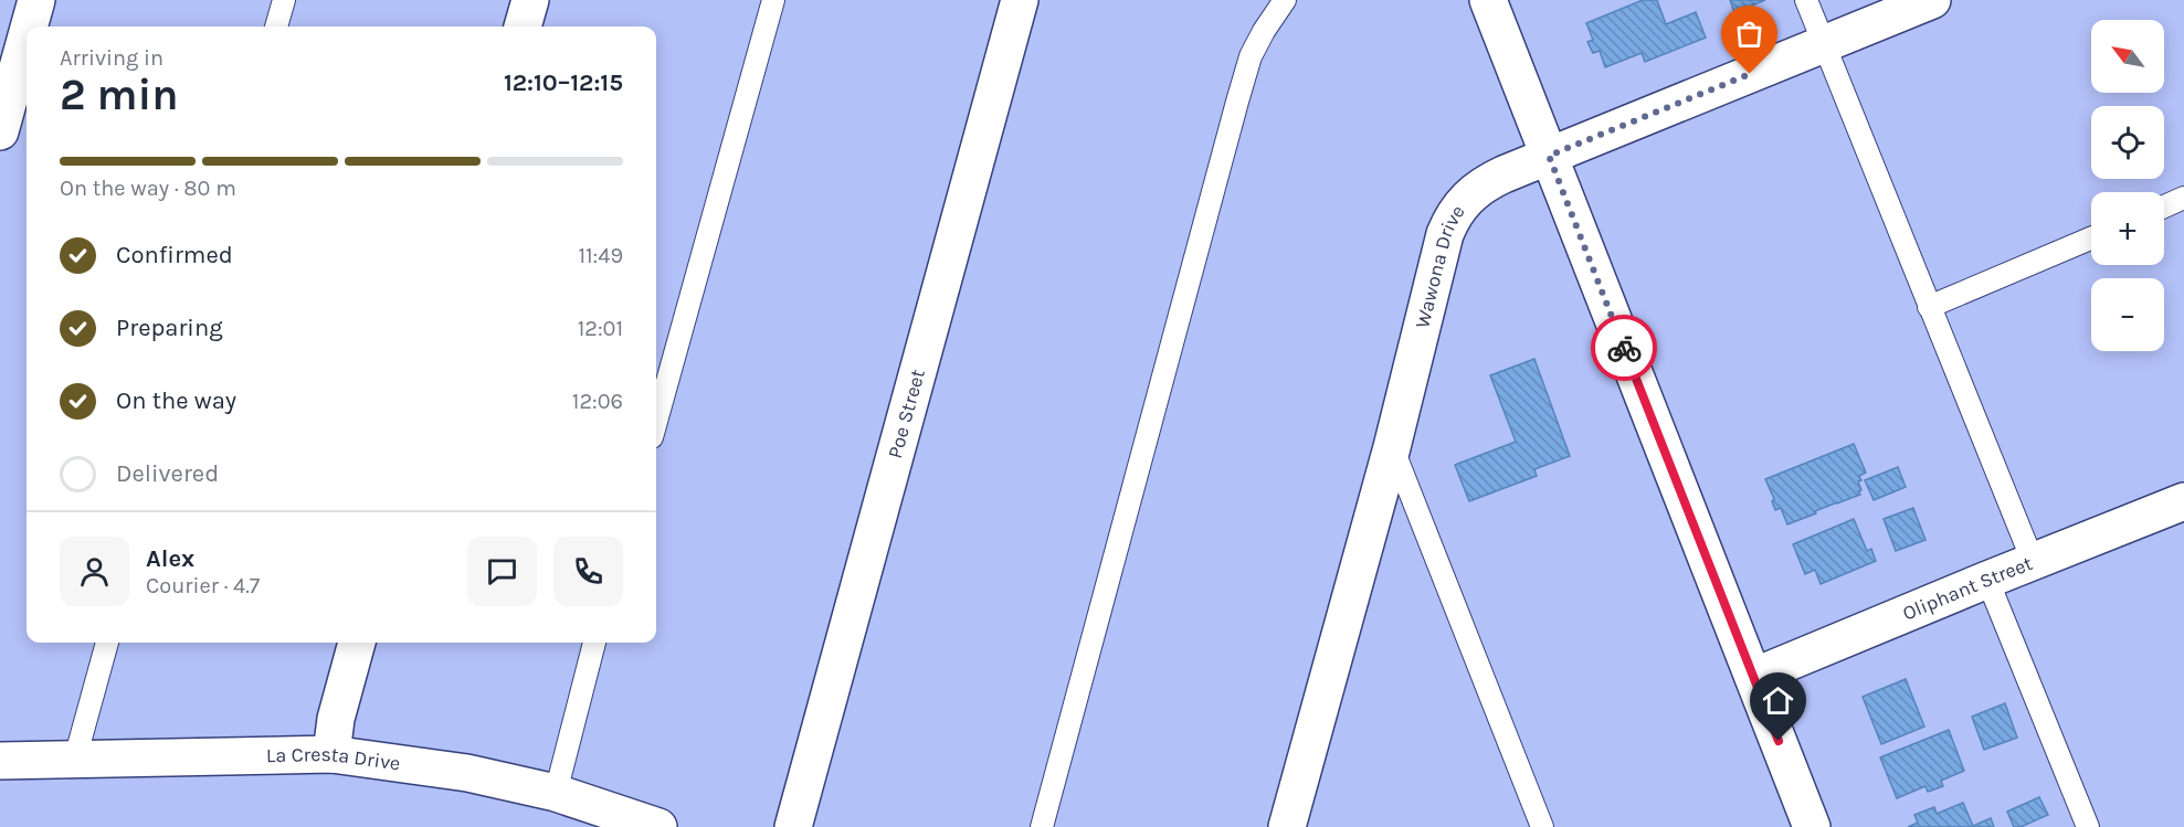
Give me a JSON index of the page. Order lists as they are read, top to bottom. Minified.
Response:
{"streets":{"street":["Wawona Drive","Poe Street","Oliphant Street","La Cresta Drive"]},"north":"top left","page":{"map_buttons":["+","−"],"heading":["2 min","Arriving in","12:10–12:15"],"panel":["Alex","Courier · 4.7"],"bar":"On the way · 80 m","list":[["Confirmed","11:49"],["Preparing","12:01"],["On the way","12:06"],"Delivered"]}}
